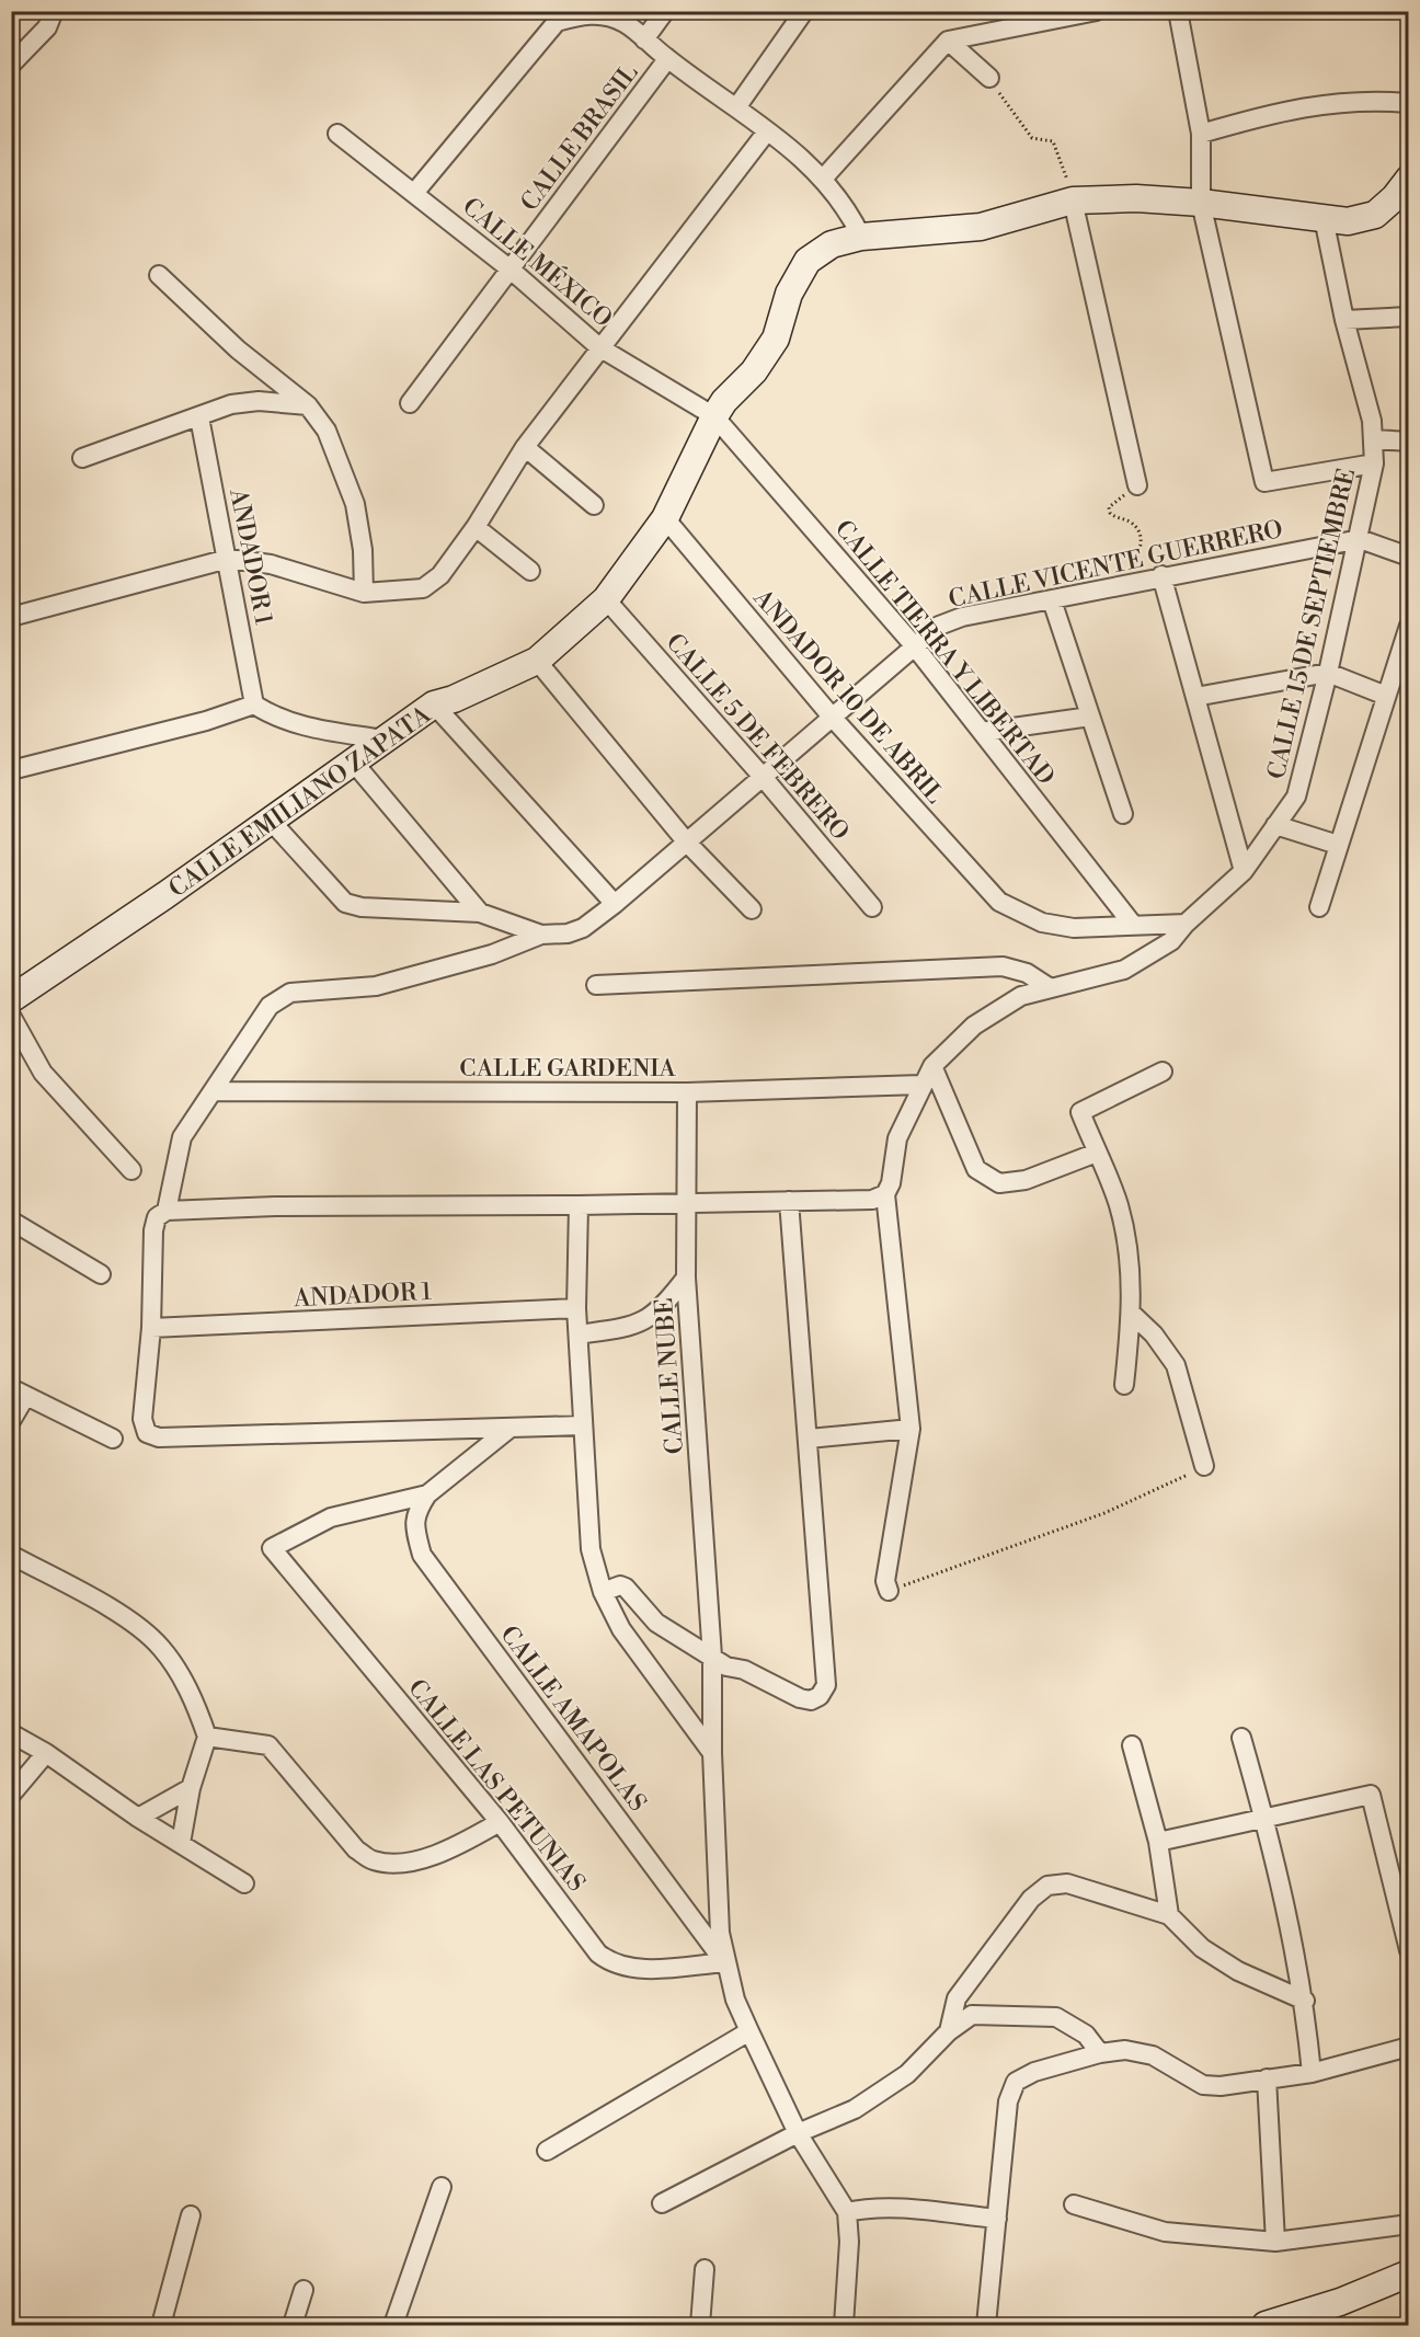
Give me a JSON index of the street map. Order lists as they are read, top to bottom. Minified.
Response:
{"streets":{"street":["CALLE BRASIL","CALLE MÉXICO","ANDADOR 1","CALLE VICENTE GUERRERO","CALLE 15 DE SEPTIEMBRE","CALLE TIERRA Y LIBERTAD","ANDADOR 10 DE ABRIL","CALLE 5 DE FEBRERO","CALLE EMILIANO ZAPATA","CALLE GARDENIA","CALLE NUBE","CALLE AMAPOLAS","CALLE LAS PETUNIAS"]},"crossings":[["CALLE BRASIL","CALLE MÉXICO"],["CALLE MÉXICO","CALLE TIERRA Y LIBERTAD"],["CALLE MÉXICO","CALLE EMILIANO ZAPATA"],["CALLE VICENTE GUERRERO","CALLE 15 DE SEPTIEMBRE"],["CALLE VICENTE GUERRERO","CALLE TIERRA Y LIBERTAD"],["CALLE VICENTE GUERRERO","ANDADOR 10 DE ABRIL"],["CALLE VICENTE GUERRERO","CALLE 5 DE FEBRERO"],["CALLE 15 DE SEPTIEMBRE","CALLE EMILIANO ZAPATA"],["CALLE 15 DE SEPTIEMBRE","CALLE GARDENIA"],["CALLE TIERRA Y LIBERTAD","ANDADOR 10 DE ABRIL"],["CALLE TIERRA Y LIBERTAD","CALLE EMILIANO ZAPATA"],["ANDADOR 10 DE ABRIL","CALLE EMILIANO ZAPATA"],["CALLE 5 DE FEBRERO","CALLE EMILIANO ZAPATA"],["CALLE GARDENIA","CALLE NUBE"],["CALLE NUBE","CALLE AMAPOLAS"],["CALLE NUBE","CALLE LAS PETUNIAS"],["CALLE AMAPOLAS","CALLE LAS PETUNIAS"]]}
